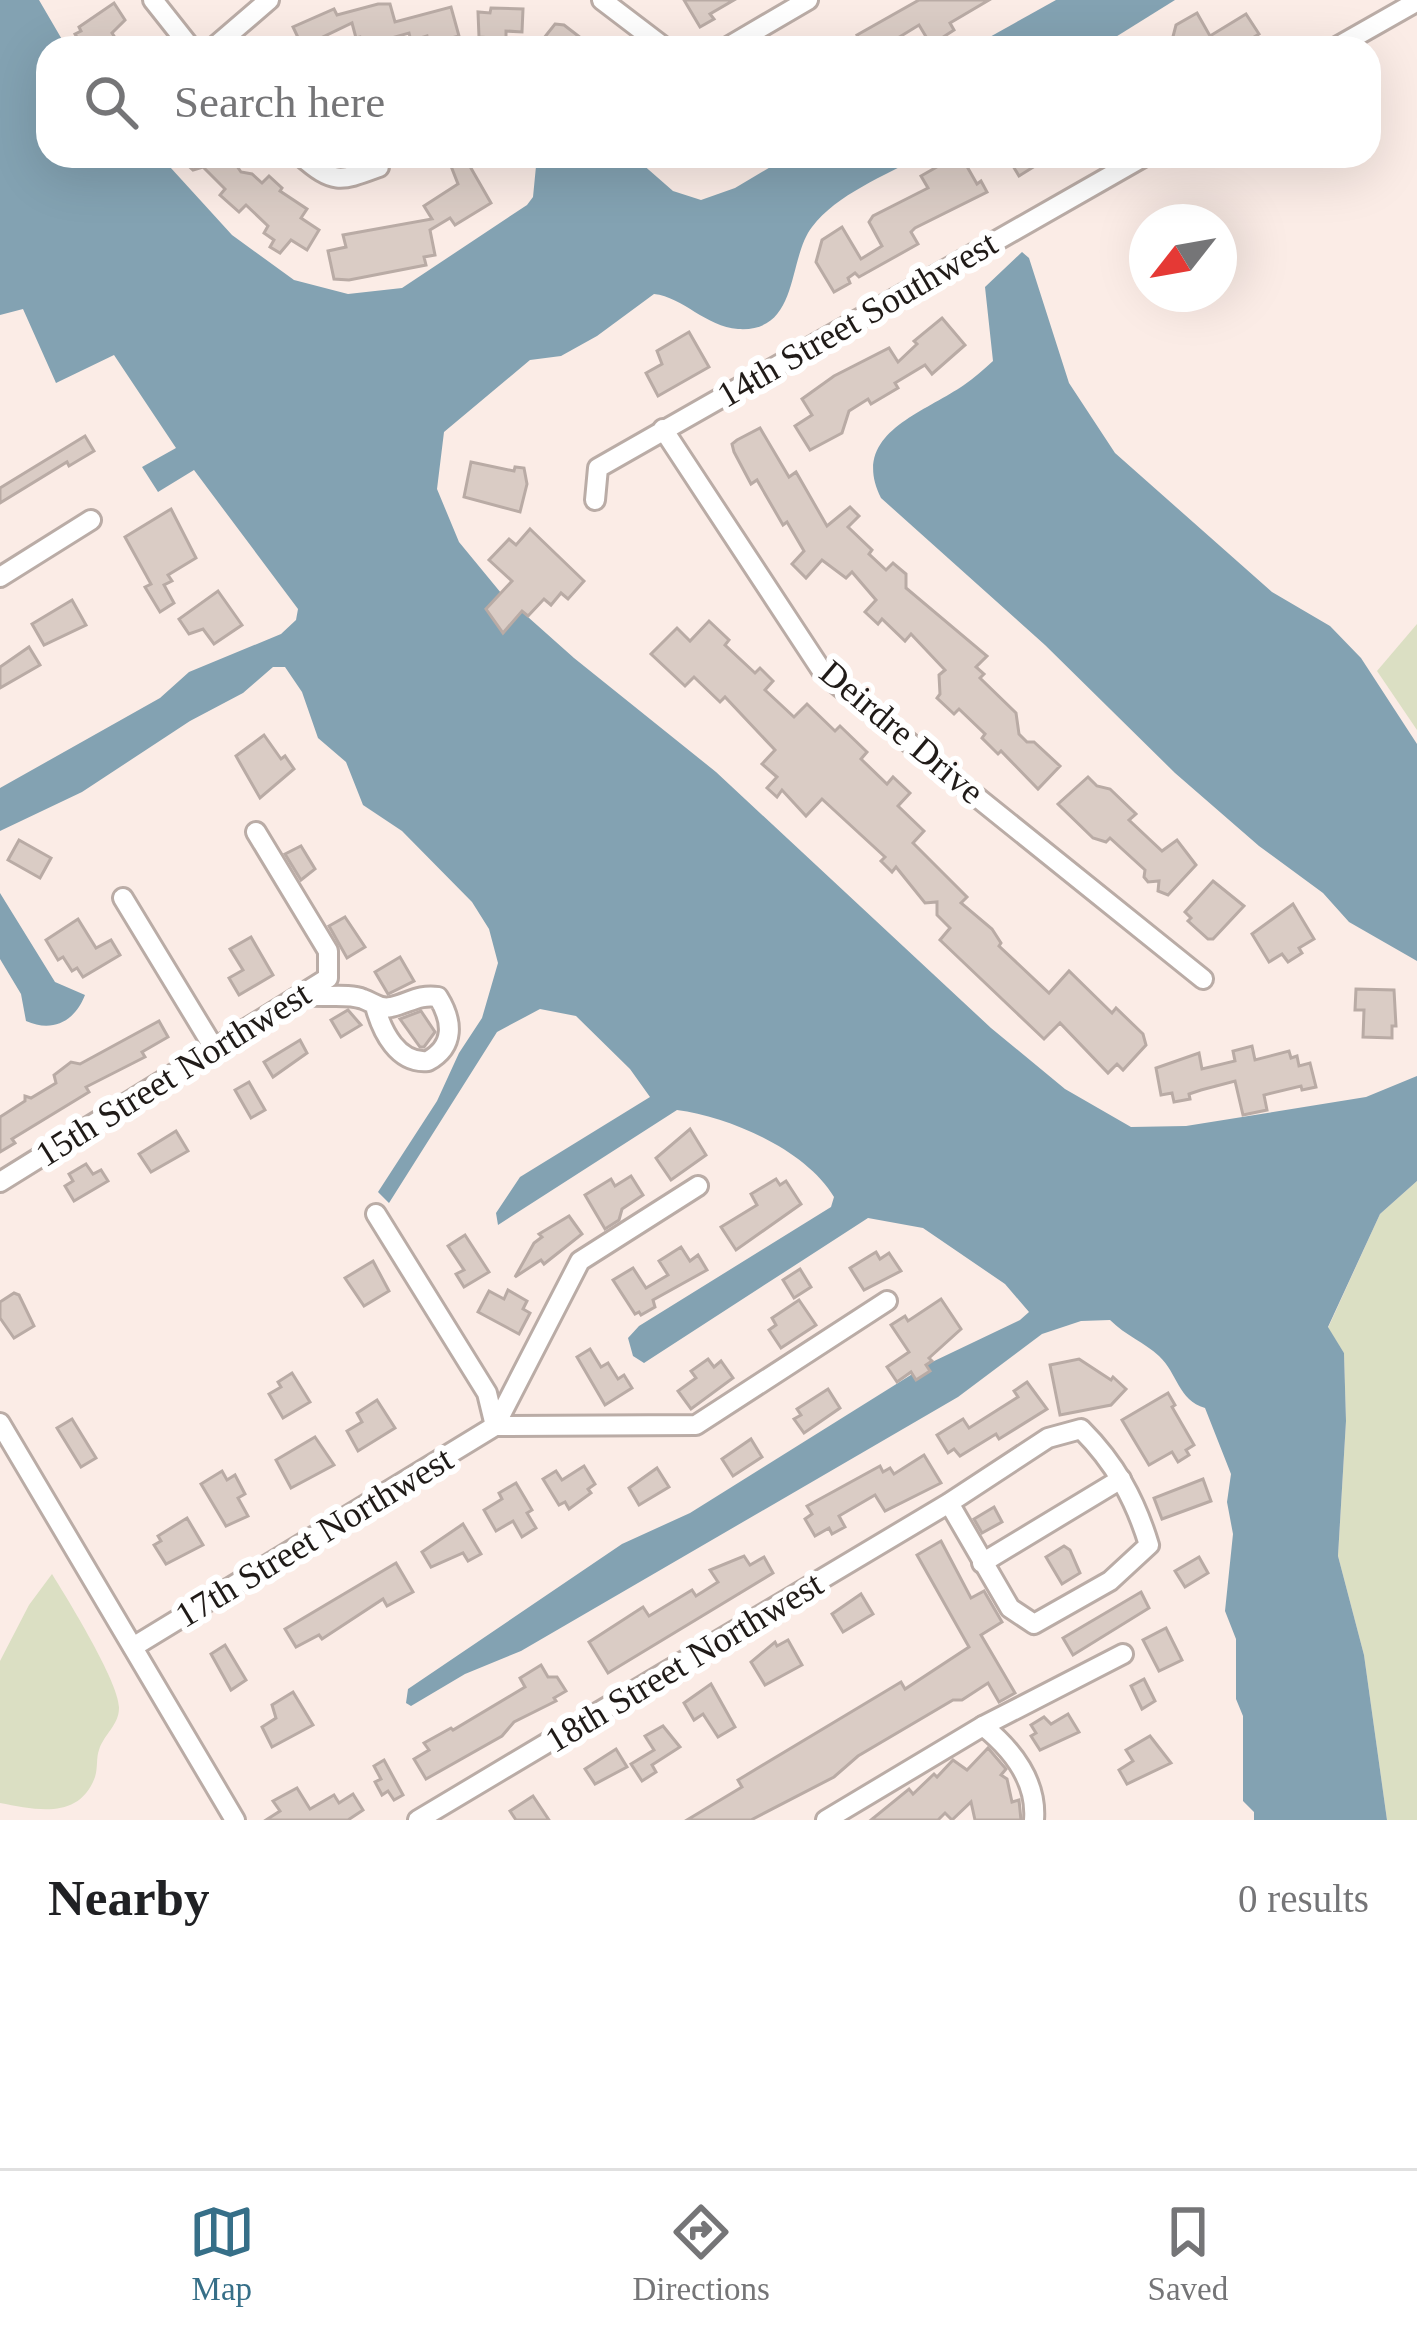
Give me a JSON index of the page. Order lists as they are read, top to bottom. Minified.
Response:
{"streets":{"street":["14th Street Southwest","Deirdre Drive","15th Street Northwest","17th Street Northwest","18th Street Northwest"]},"crossings":[["14th Street Southwest","Deirdre Drive"]],"north":"bottom left","page":{"search":"Search here","heading":["Nearby","0 results"],"nav":["Map","Directions","Saved"]}}
